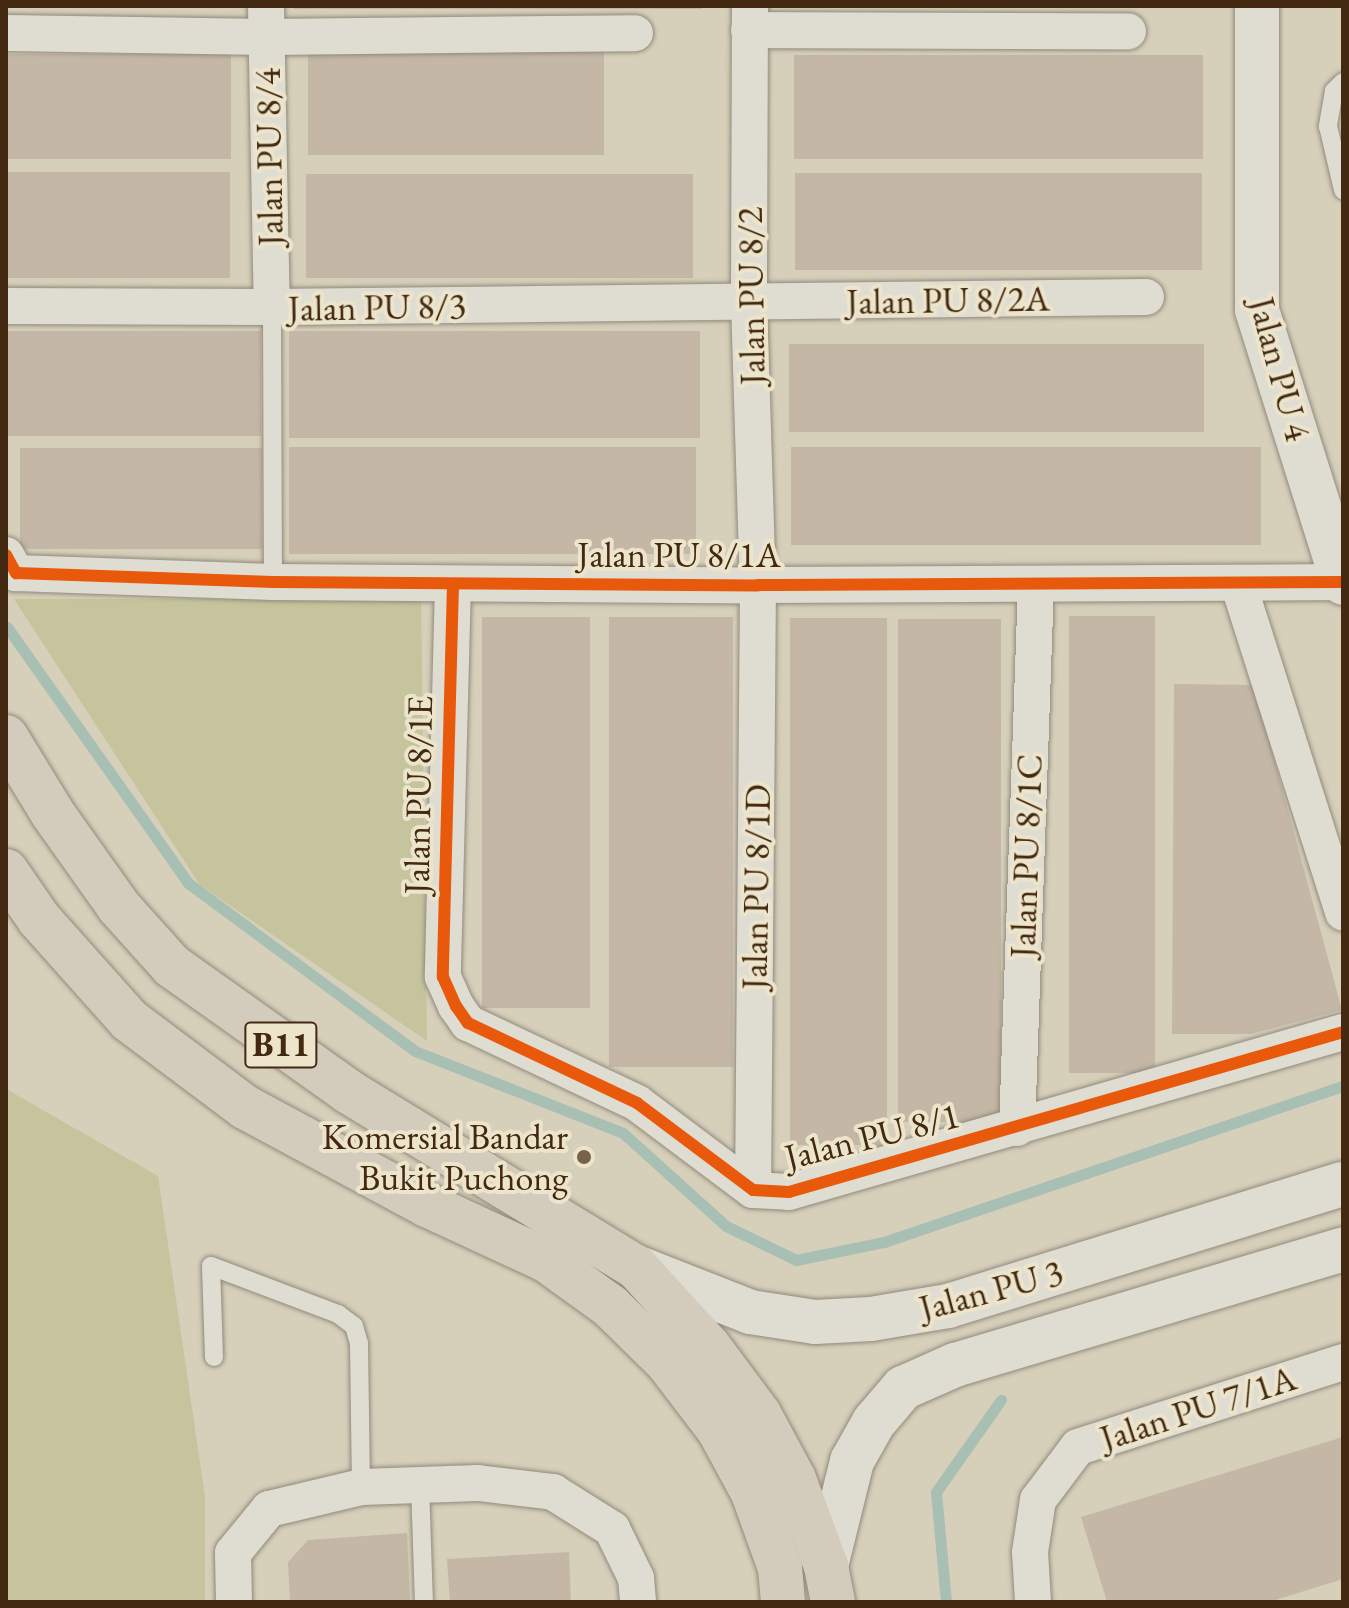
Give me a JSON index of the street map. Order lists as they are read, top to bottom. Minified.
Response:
{"streets":{"main road":["B11"],"street":["Jalan PU 8/4","Jalan PU 8/2","Jalan PU 8/2A","Jalan PU 8/3","Jalan PU 4","Jalan PU 8/1A","Jalan PU 8/1E","Jalan PU 8/1C","Jalan PU 8/1D","Jalan PU 8/1","Jalan PU 3","Jalan PU 7/1A"]},"crossings":[["Jalan PU 8/4","Jalan PU 8/3"],["Jalan PU 8/2","Jalan PU 8/2A"],["Jalan PU 8/2","Jalan PU 8/3"],["Jalan PU 8/2","Jalan PU 8/1A"],["Jalan PU 8/2","Jalan PU 8/1D"],["Jalan PU 8/2A","Jalan PU 8/3"],["Jalan PU 4","Jalan PU 8/1A"],["Jalan PU 8/1A","Jalan PU 8/1E"],["Jalan PU 8/1A","Jalan PU 8/1C"],["Jalan PU 8/1A","Jalan PU 8/1D"],["Jalan PU 8/1E","Jalan PU 8/1"],["Jalan PU 8/1C","Jalan PU 8/1"],["Jalan PU 8/1D","Jalan PU 8/1"],["B11","Jalan PU 3"]],"places":["Komersial Bandar Bukit Puchong"]}
